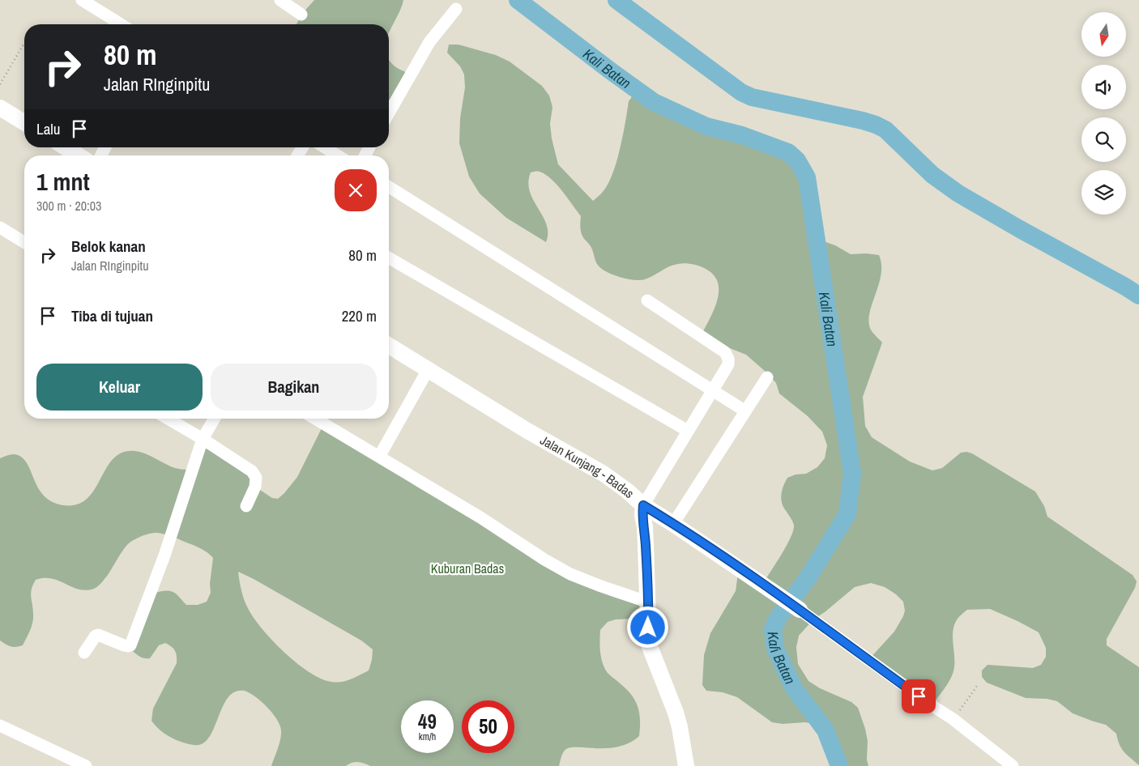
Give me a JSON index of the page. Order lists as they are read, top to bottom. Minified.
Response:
{"streets":{"main road":["Jalan Kunjang - Badas"]},"water":["Kali Batan"],"parks":["Kuburan Badas"],"north":"bottom","page":{"turn":["80 m","Jalan RInginpitu"],"then":"Lalu","heading":["1 mnt","300 m · 20:03"],"list":[{"name":"Belok kanan","note":"Jalan RInginpitu","value":"80 m"},{"name":"Tiba di tujuan","value":"220 m"}],"buttons":["Keluar","Bagikan"],"speed":"49 km/h","limit":"50"}}
